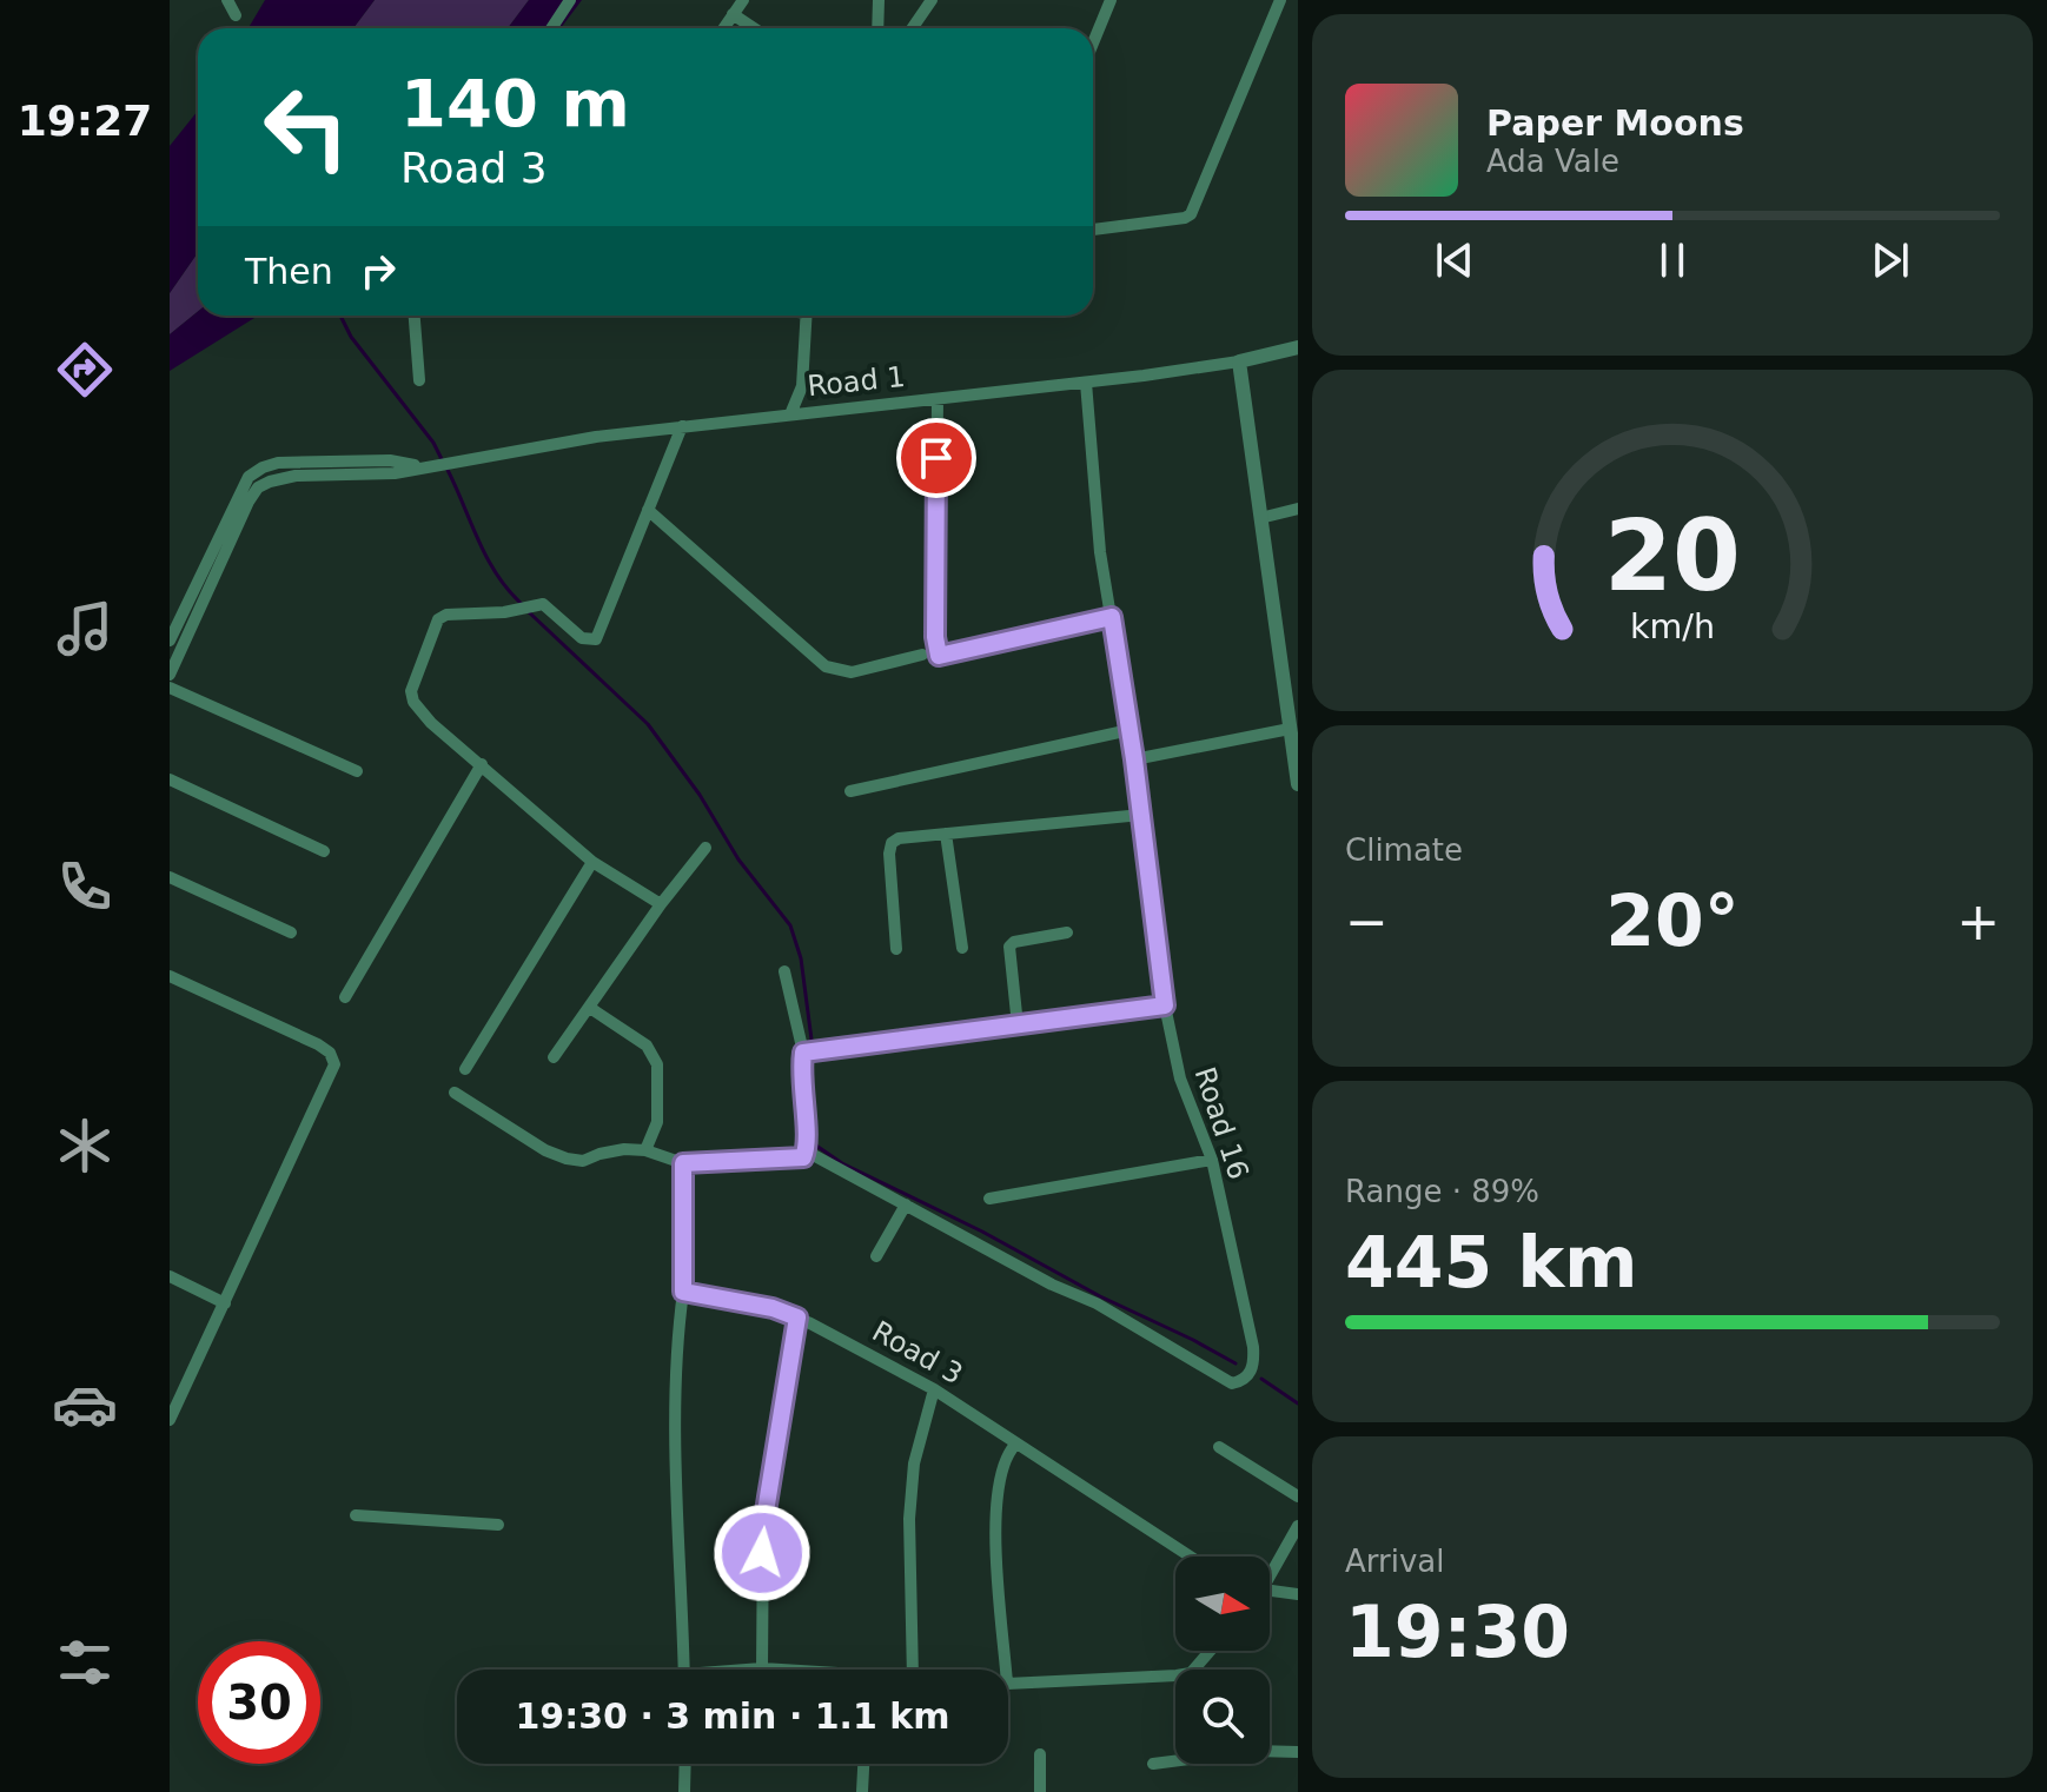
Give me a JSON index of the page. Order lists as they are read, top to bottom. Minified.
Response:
{"streets":{"street":["Road 1","Road 16","Road 3"]},"crossings":[["Road 1","Road 16"]],"north":"right","page":{"tabs":"19:27","turn":["140 m","Road 3"],"song":["Paper Moons","Ada Vale"],"then":"Then","tile":["Climate",["Range · 89%","445 km"],["Arrival","19:30"]],"heat":["−","20°","+"],"limit":"30","trip":"19:30 · 3 min · 1.1 km","gauge":["20","km/h"]}}
